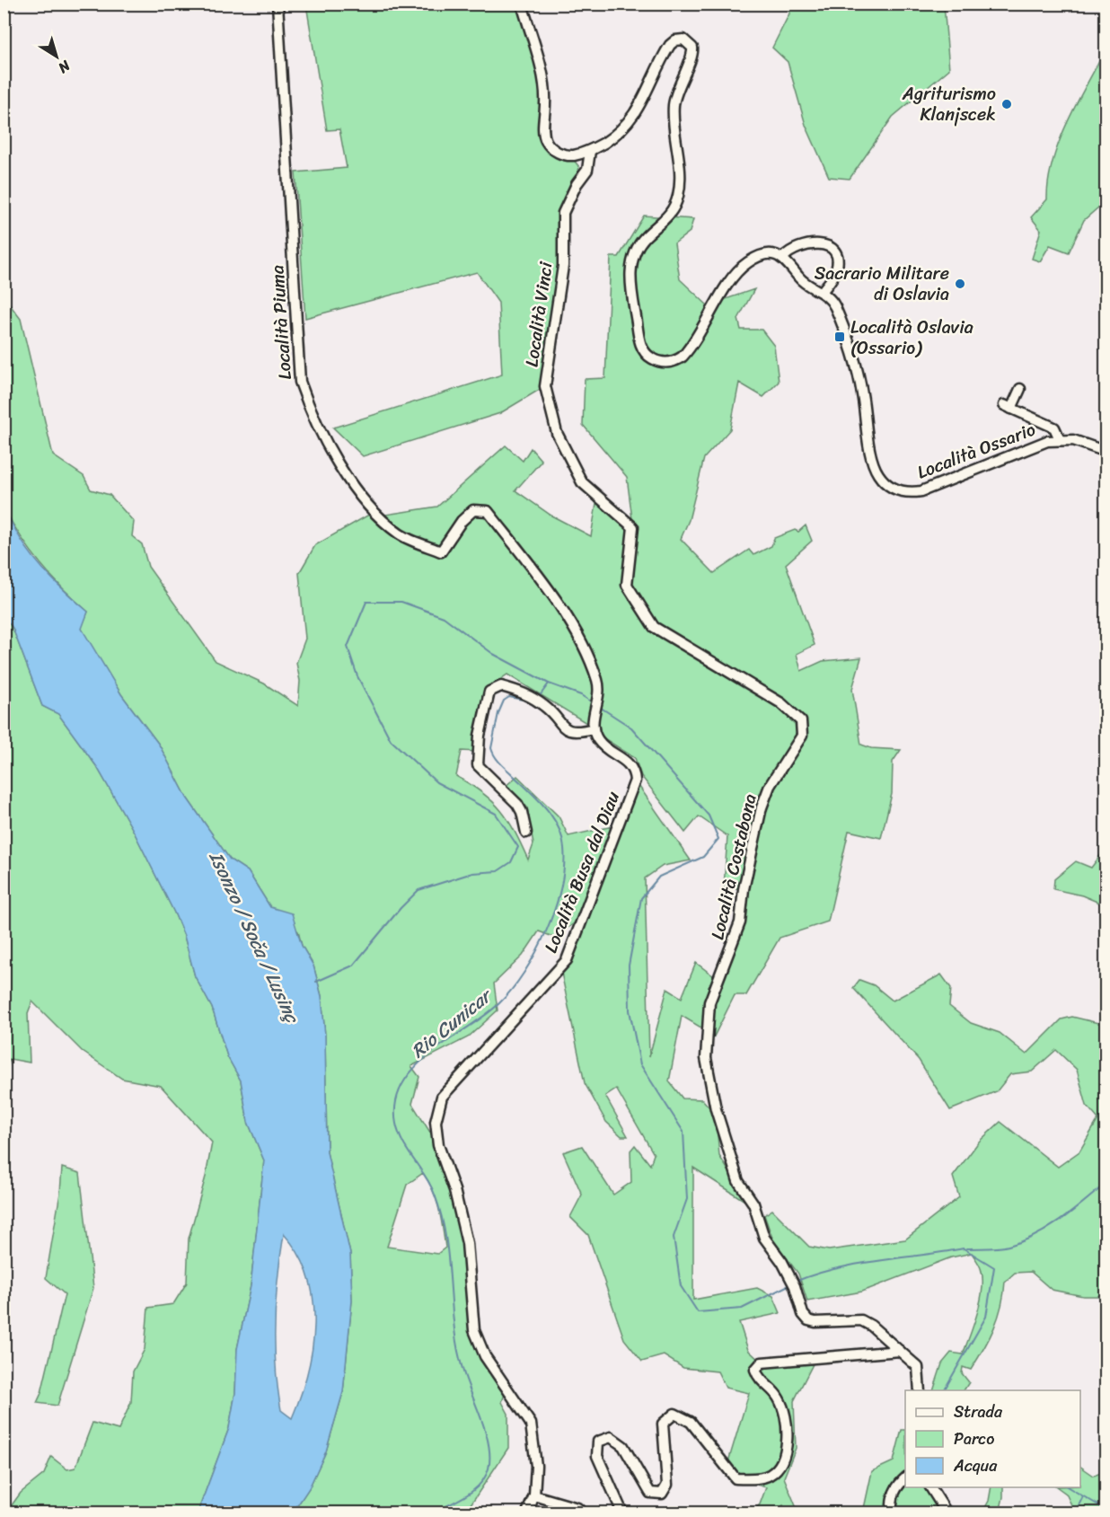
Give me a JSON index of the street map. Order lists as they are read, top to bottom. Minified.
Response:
{"streets":{"street":["Località Vinci","Località Piuma","Località Ossario","Località Costabona","Località Busa dal Diau"]},"crossings":[["Località Vinci","Località Costabona"],["Località Piuma","Località Busa dal Diau"]],"water":["Isonzo / Soča / Lusinç","Rio Cunicar"],"places":{"other":["Agriturismo Klanjscek","Sacrario Militare di Oslavia"],"transit":["Località Oslavia (Ossario)"]},"legend":["Strada","Parco","Acqua"],"north":"bottom right"}
